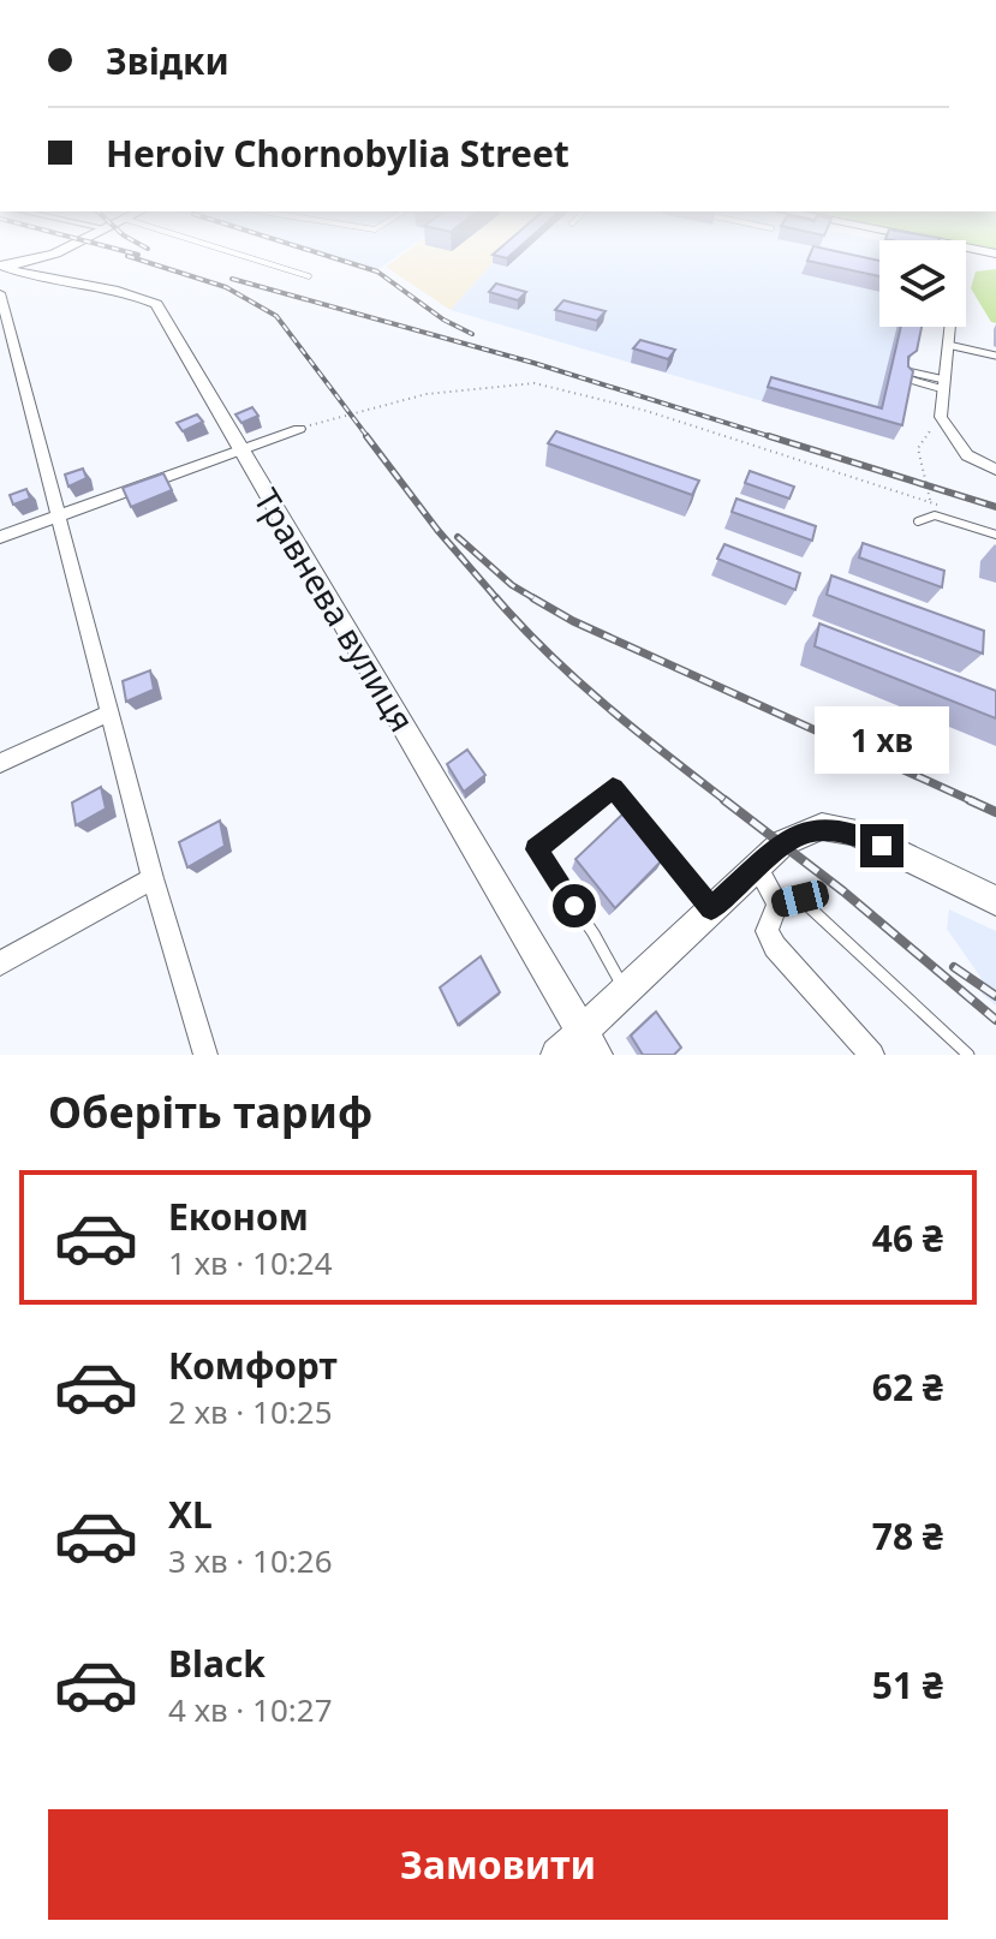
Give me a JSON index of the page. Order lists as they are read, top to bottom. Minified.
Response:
{"streets":{"street":["Травнева вулиця"]},"page":{"banner":["Звідки","Heroiv Chornobylia Street"],"bubble":"1 хв","heading":"Оберіть тариф","list":[{"name":"Економ","note":"1 хв · 10:24","value":"46 ₴"},{"name":"Комфорт","note":"2 хв · 10:25","value":"62 ₴"},{"name":"XL","note":"3 хв · 10:26","value":"78 ₴"},{"name":"Black","note":"4 хв · 10:27","value":"51 ₴"}],"buttons":"Замовити"}}
